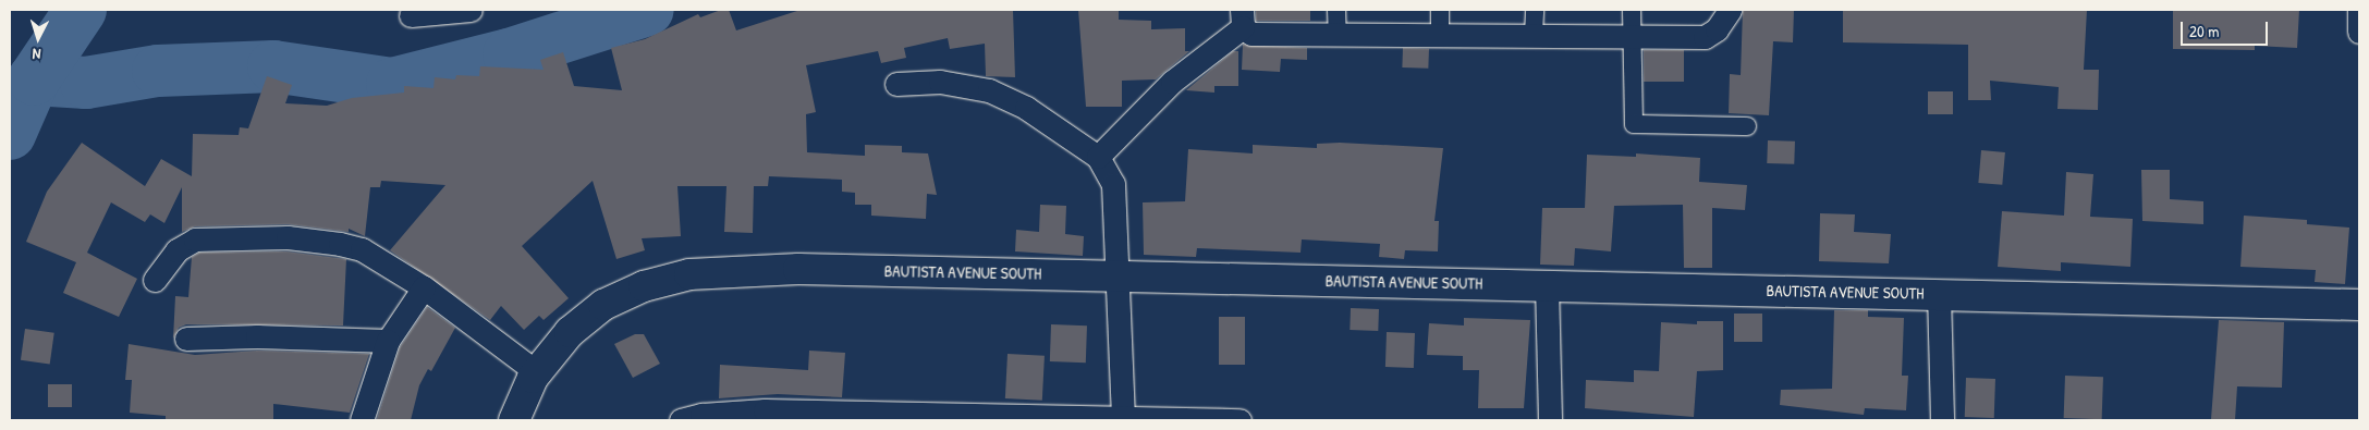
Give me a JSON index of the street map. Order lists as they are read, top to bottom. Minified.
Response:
{"streets":{"street":["BAUTISTA AVENUE SOUTH"]},"scale_bar":"20 m","north":"bottom"}
